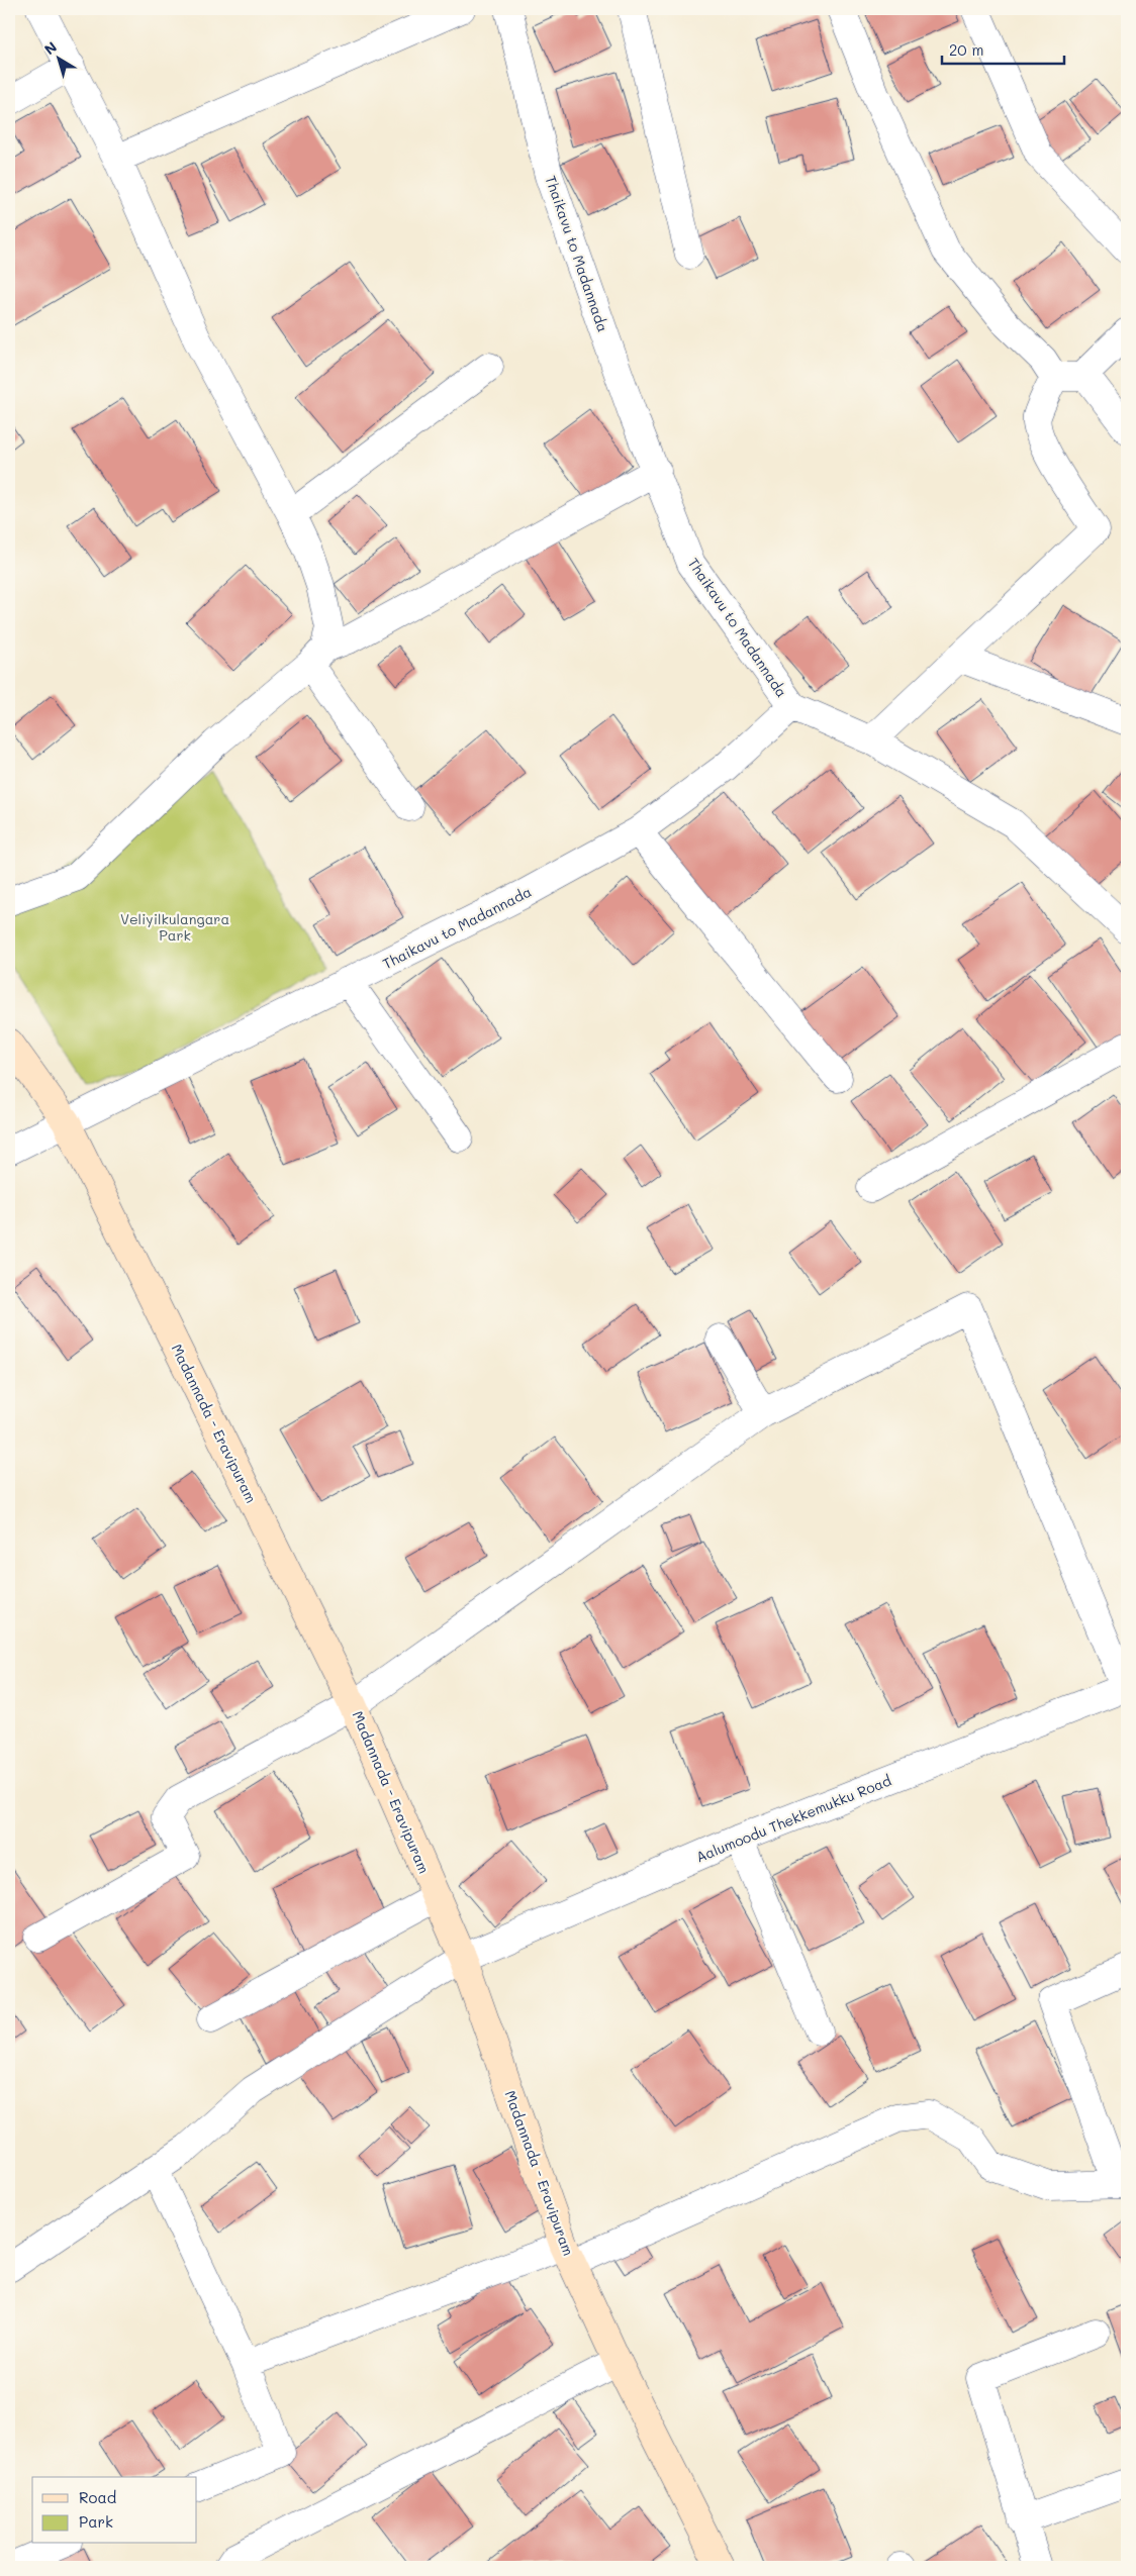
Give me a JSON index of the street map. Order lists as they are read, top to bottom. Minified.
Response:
{"streets":{"main road":["Madannada - Eravipuram"],"street":["Thaikavu to Madannada","Aalumoodu Thekkemukku Road"]},"crossings":[["Thaikavu to Madannada","Madannada - Eravipuram"],["Madannada - Eravipuram","Aalumoodu Thekkemukku Road"]],"parks":["Veliyilkulangara Park"],"legend":["Road","Park"],"scale_bar":"20 m","north":"top left"}
